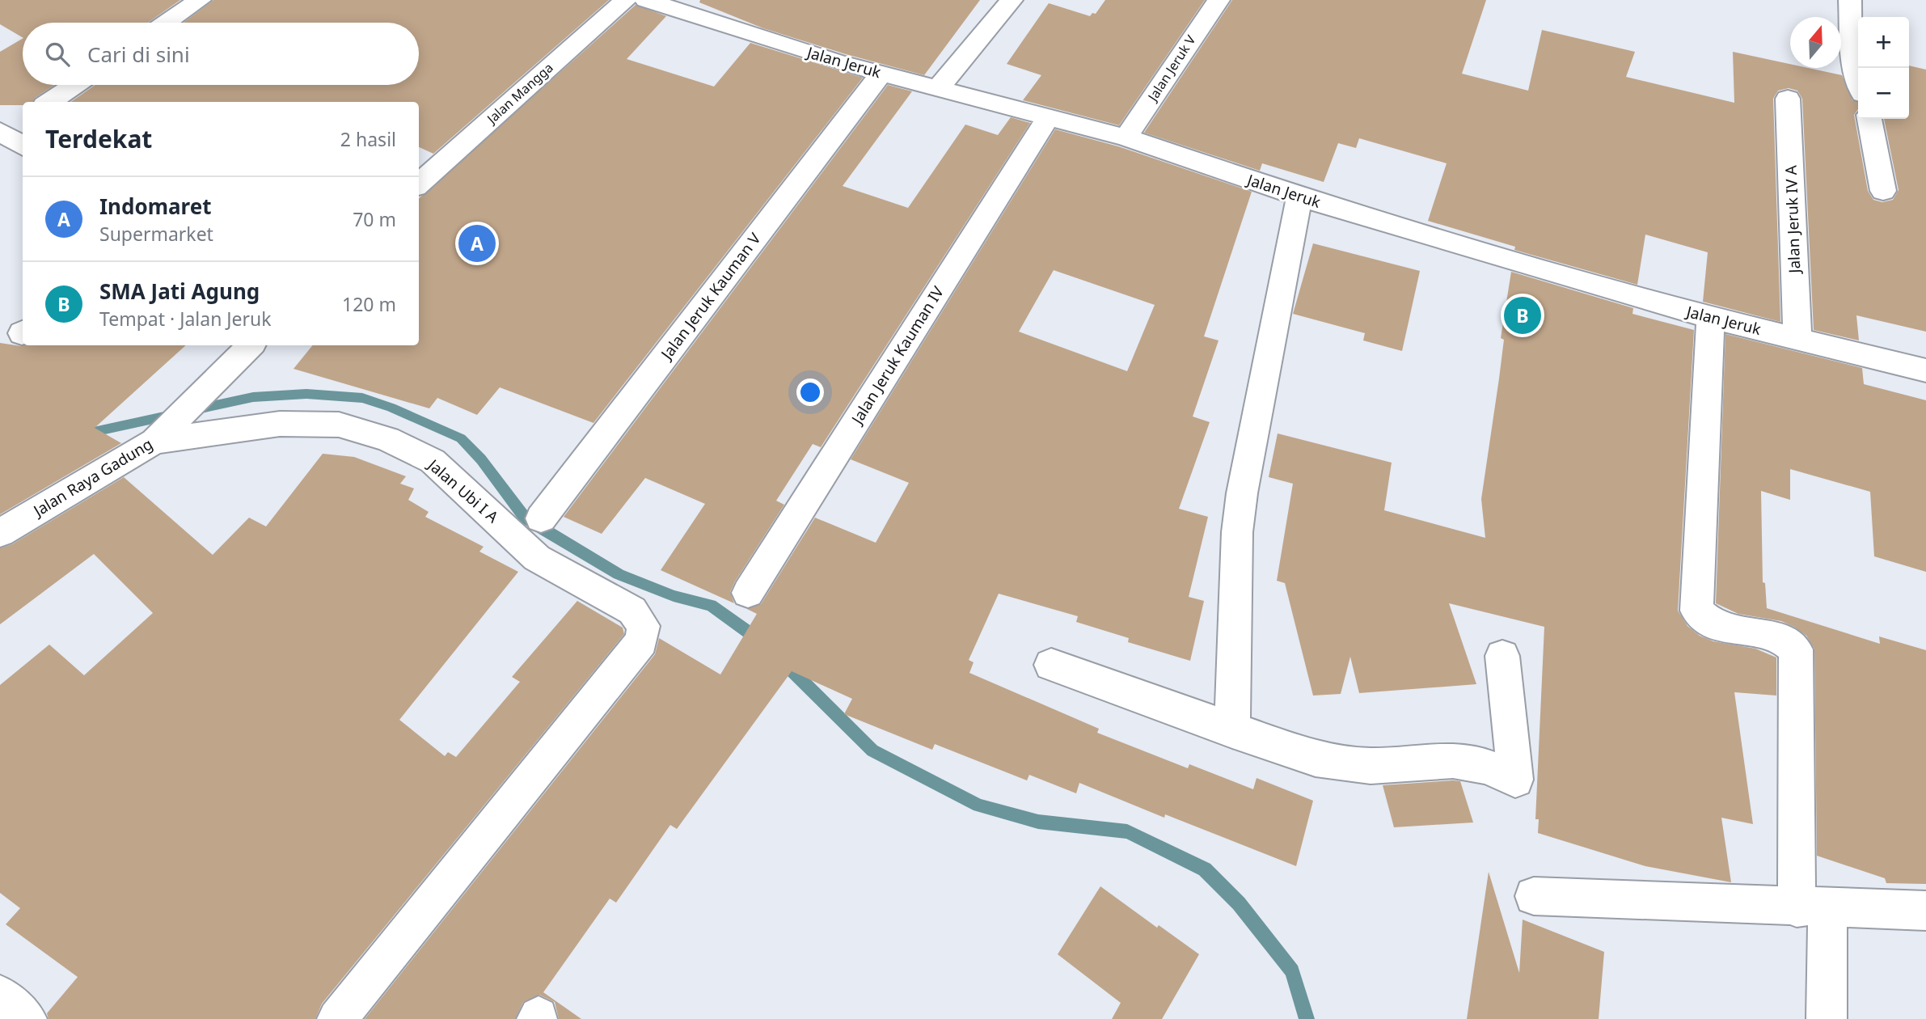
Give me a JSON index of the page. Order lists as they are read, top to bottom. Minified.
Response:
{"streets":{"street":["Jalan Jeruk","Jalan Jeruk V","Jalan Mangga","Jalan Jeruk IV A","Jalan Jeruk Kauman V","Jalan Jeruk Kauman IV","Jalan Raya Gadung","Jalan Ubi I A"]},"crossings":[["Jalan Jeruk","Jalan Jeruk V"],["Jalan Jeruk","Jalan Jeruk IV A"],["Jalan Jeruk","Jalan Jeruk Kauman V"],["Jalan Jeruk","Jalan Jeruk Kauman IV"],["Jalan Raya Gadung","Jalan Ubi I A"]],"north":"top","page":{"map_buttons":["+","−"],"search":"Cari di sini","heading":["Terdekat","2 hasil"],"list":[{"mark":"A","name":"Indomaret","note":"Supermarket","value":"70 m"},{"mark":"B","name":"SMA Jati Agung","note":"Tempat · Jalan Jeruk","value":"120 m"}],"pins":["A","B"]}}
